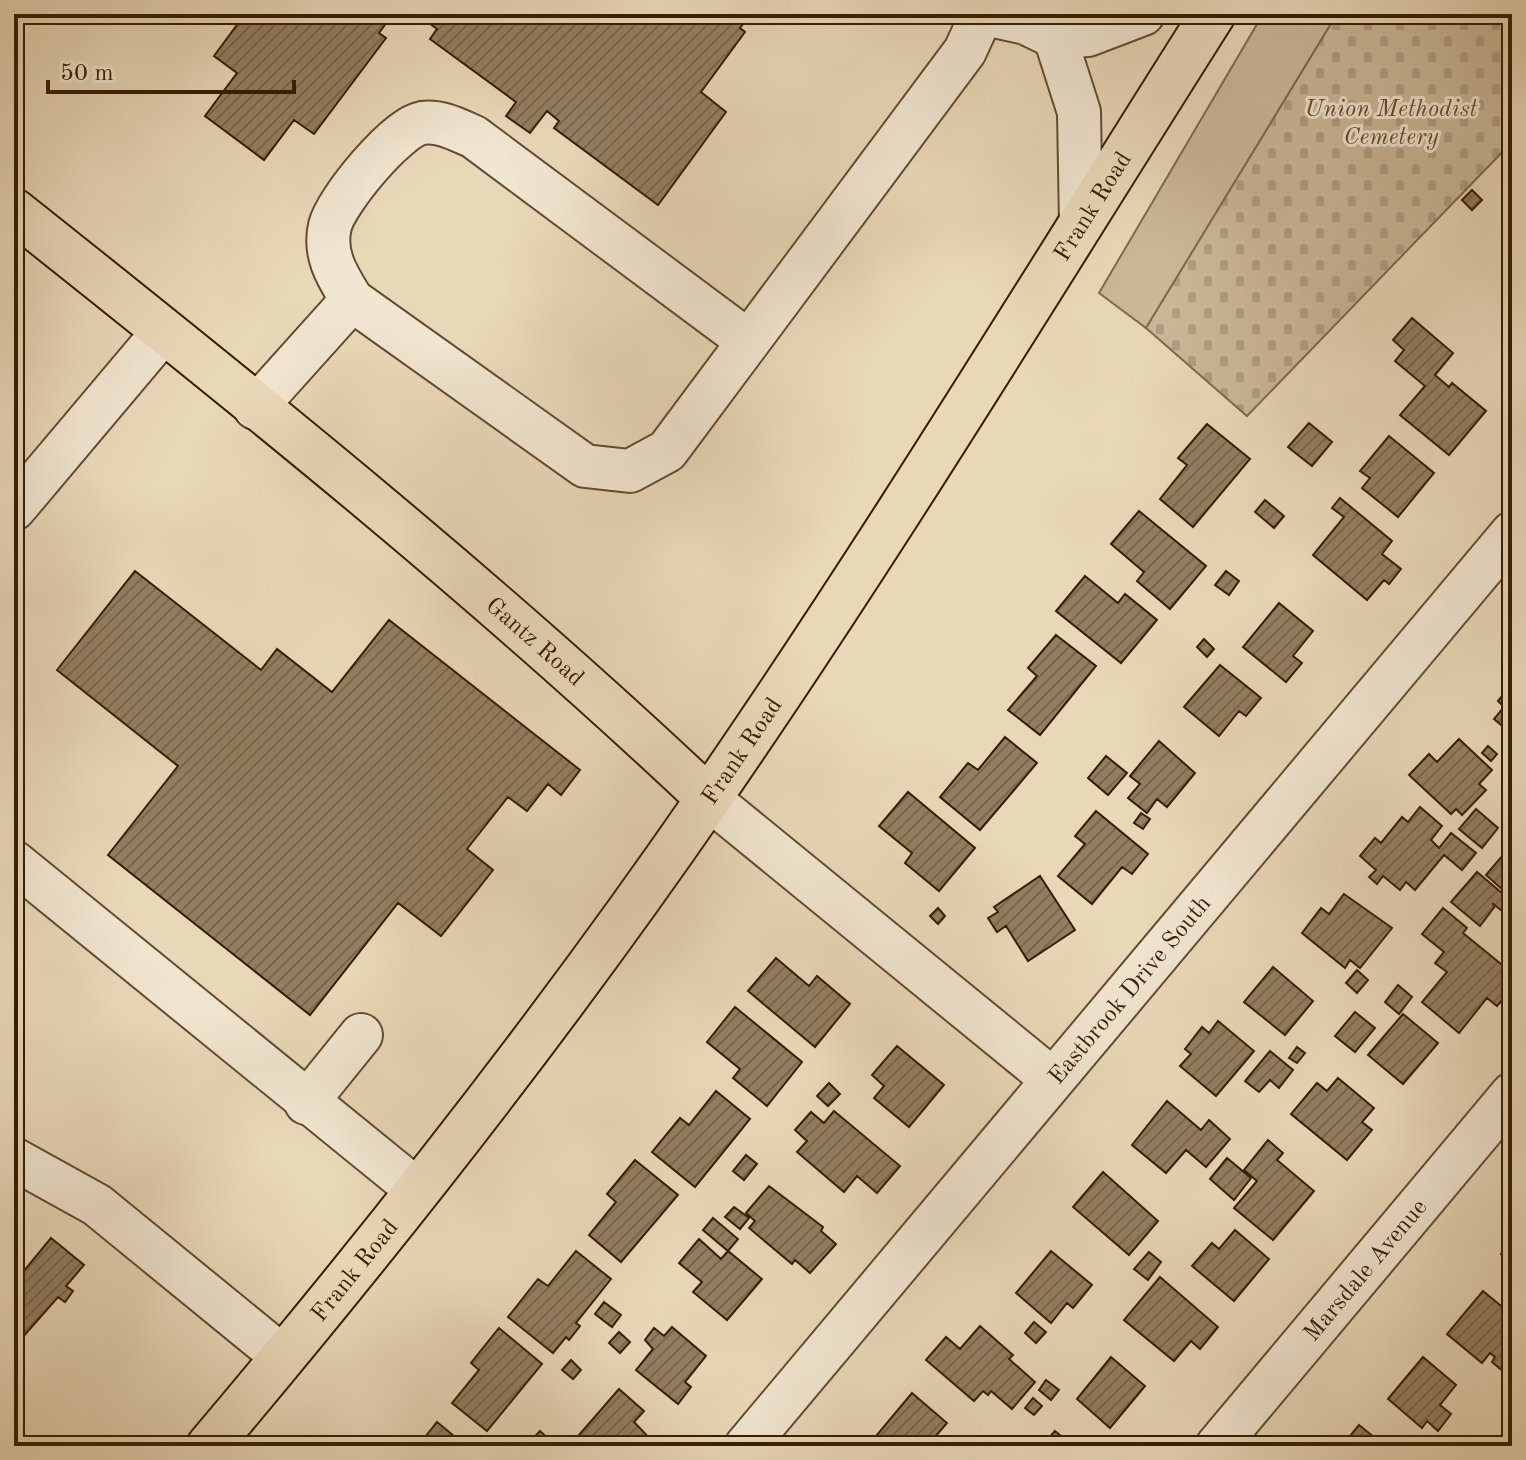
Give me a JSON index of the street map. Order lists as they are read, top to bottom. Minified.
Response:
{"streets":{"main road":["Frank Road","Gantz Road"],"street":["Eastbrook Drive South","Marsdale Avenue"]},"crossings":[["Frank Road","Gantz Road"],["Gantz Road","Eastbrook Drive South"]],"parks":["Union Methodist Cemetery"],"scale_bar":"50 m"}
